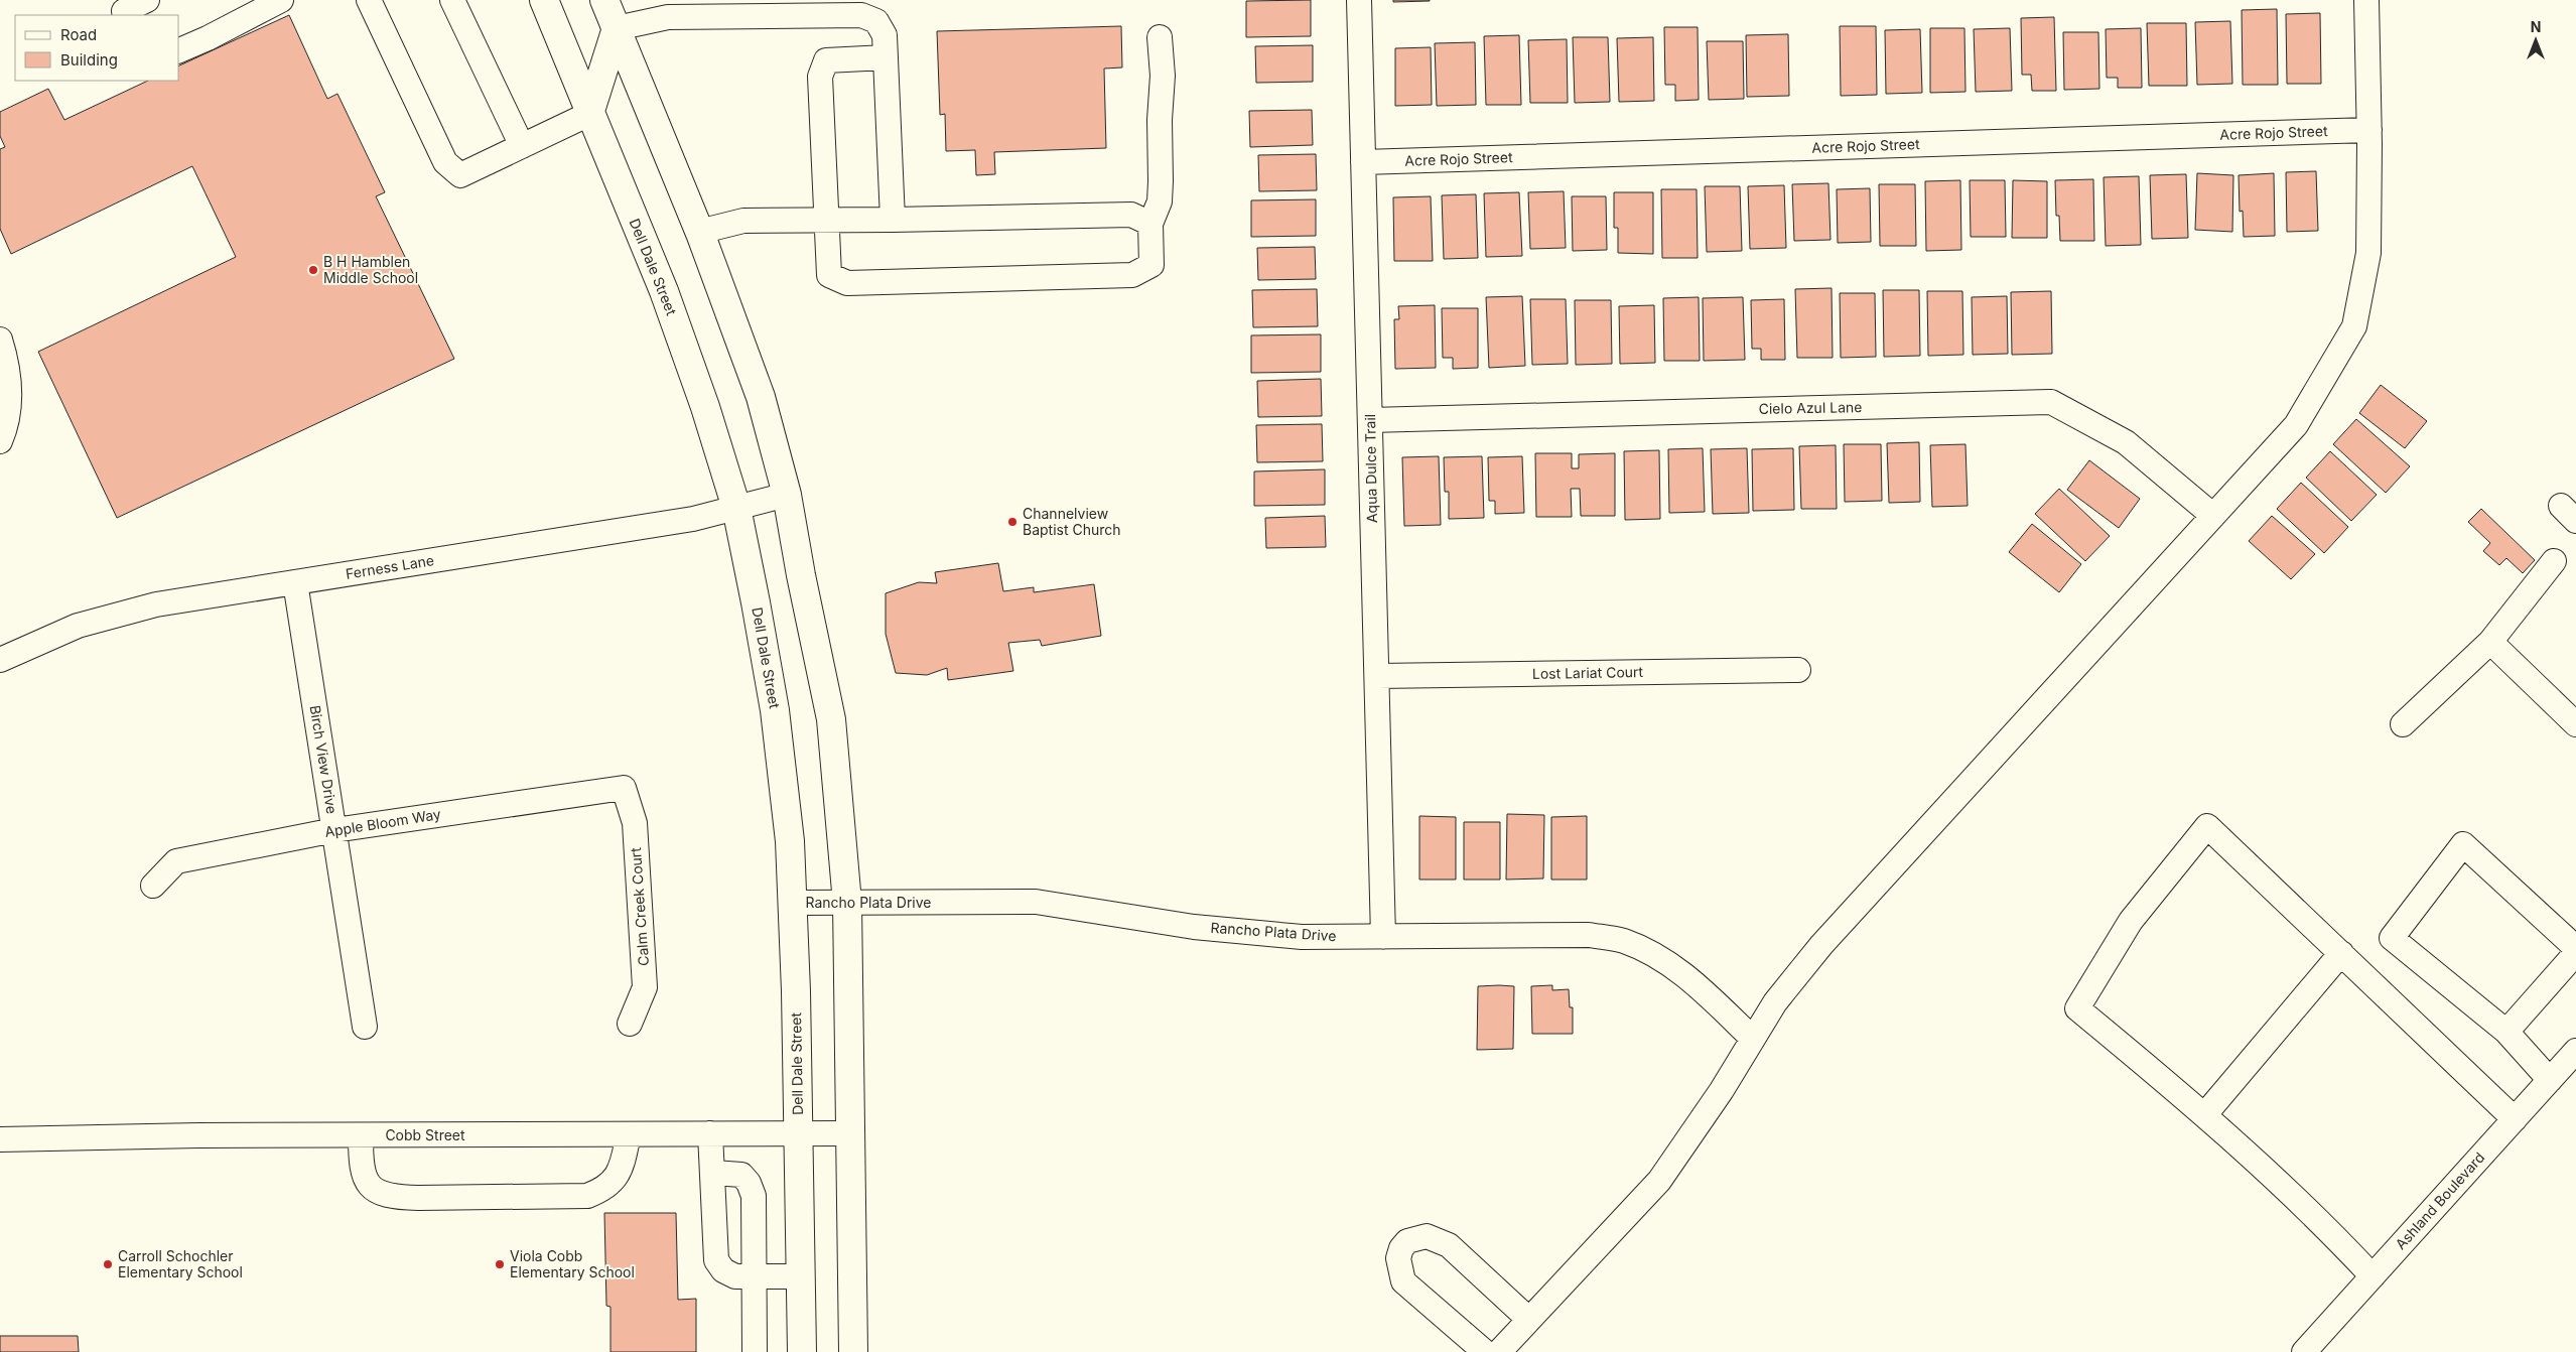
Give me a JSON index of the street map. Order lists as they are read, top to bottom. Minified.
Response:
{"streets":{"main road":["Dell Dale Street"],"street":["Acre Rojo Street","Cielo Azul Lane","Aqua Dulce Trail","Ferness Lane","Lost Lariat Court","Birch View Drive","Apple Bloom Way","Rancho Plata Drive","Calm Creek Court","Cobb Street","Ashland Boulevard"]},"crossings":[["Acre Rojo Street","Aqua Dulce Trail"],["Dell Dale Street","Ferness Lane"],["Dell Dale Street","Rancho Plata Drive"],["Dell Dale Street","Cobb Street"],["Cielo Azul Lane","Aqua Dulce Trail"],["Aqua Dulce Trail","Lost Lariat Court"],["Aqua Dulce Trail","Rancho Plata Drive"],["Ferness Lane","Birch View Drive"],["Birch View Drive","Apple Bloom Way"],["Apple Bloom Way","Calm Creek Court"]],"places":["B H Hamblen Middle School","Channelview Baptist Church","Carroll Schochler Elementary School","Viola Cobb Elementary School"],"legend":["Road","Building"],"north":"top"}
